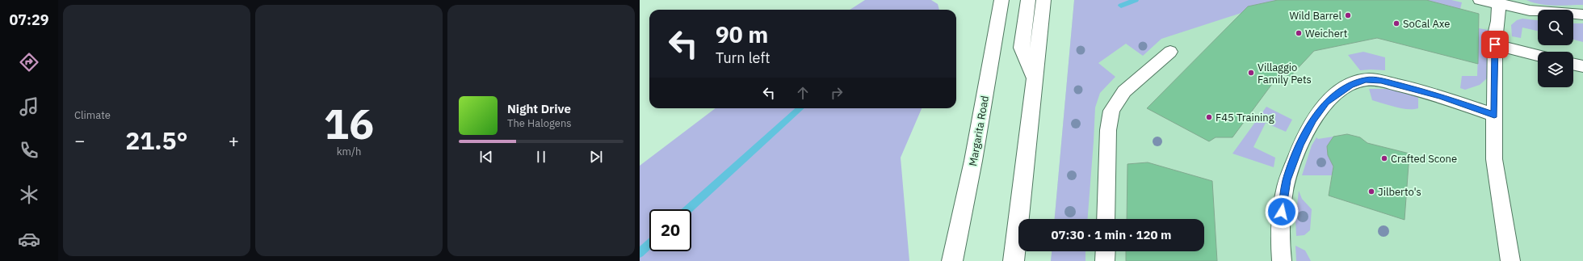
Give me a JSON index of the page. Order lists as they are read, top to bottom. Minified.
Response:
{"streets":{"main road":["Margarita Road"]},"places":["Wild Barrel","SoCal Axe","Weichert","Villaggio Family Pets","F45 Training","Crafted Scone","Jilberto's"],"page":{"tabs":"07:29","tile":["Climate",["16","km/h"]],"turn":["90 m","Turn left"],"song":["Night Drive","The Halogens"],"heat":["−","21.5°","+"],"limit":"20","trip":"07:30 · 1 min · 120 m"}}
